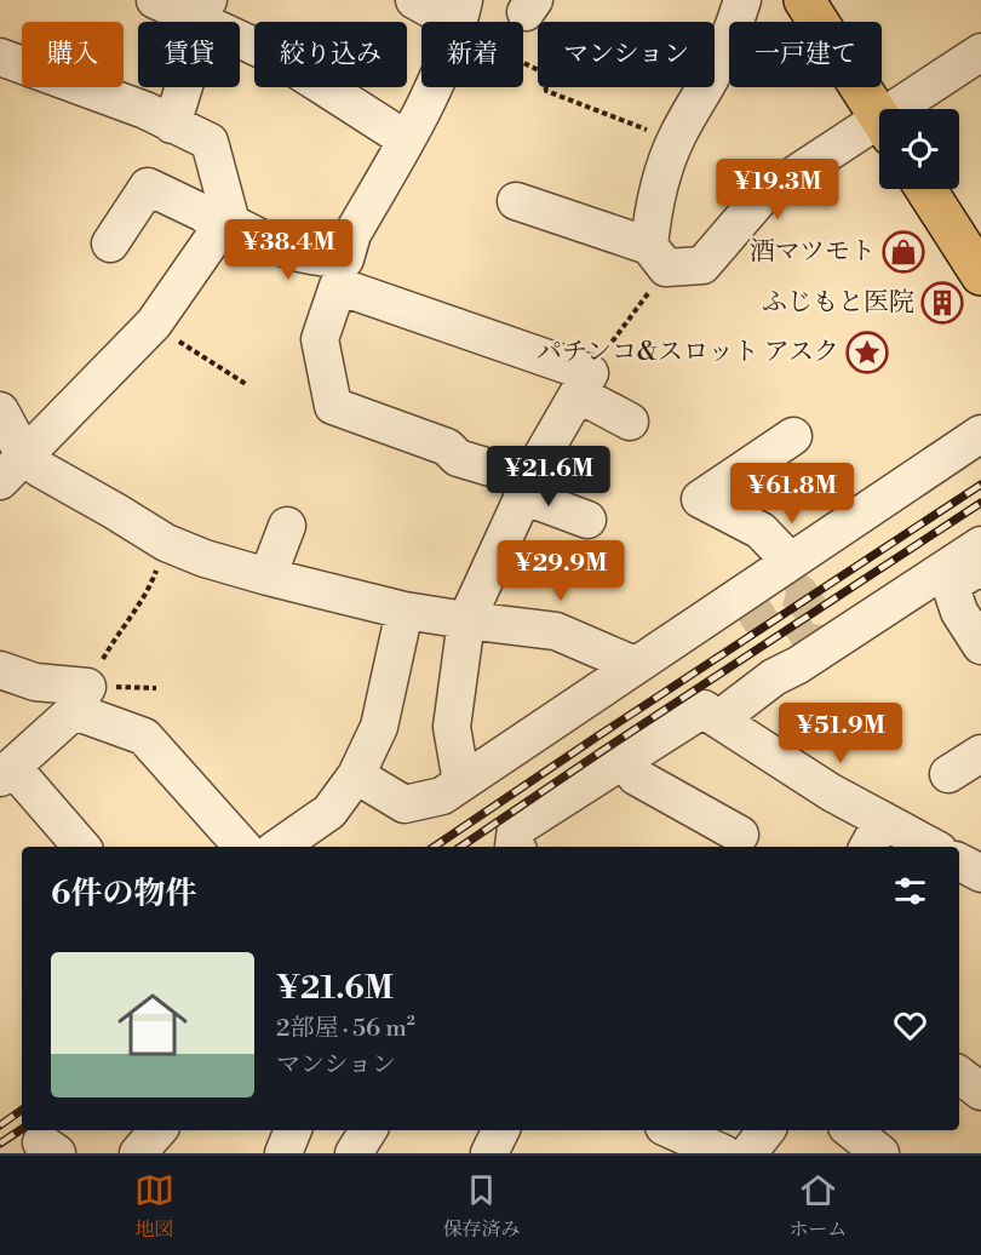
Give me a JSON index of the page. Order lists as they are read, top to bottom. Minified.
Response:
{"places":{"shop":["酒マツモト"],"building":["ふじもと医院"],"place":["パチンコ&スロット アスク"]},"page":{"chip":["購入","賃貸","絞り込み","新着","マンション","一戸建て"],"price":["¥19.3M","¥38.4M","¥21.6M","¥61.8M","¥29.9M","¥51.9M"],"heading":"6件の物件","list":[{"name":"¥21.6M","note":"2部屋 · 56 m² · マンション"}],"tabs":["地図","保存済み","ホーム"]}}
